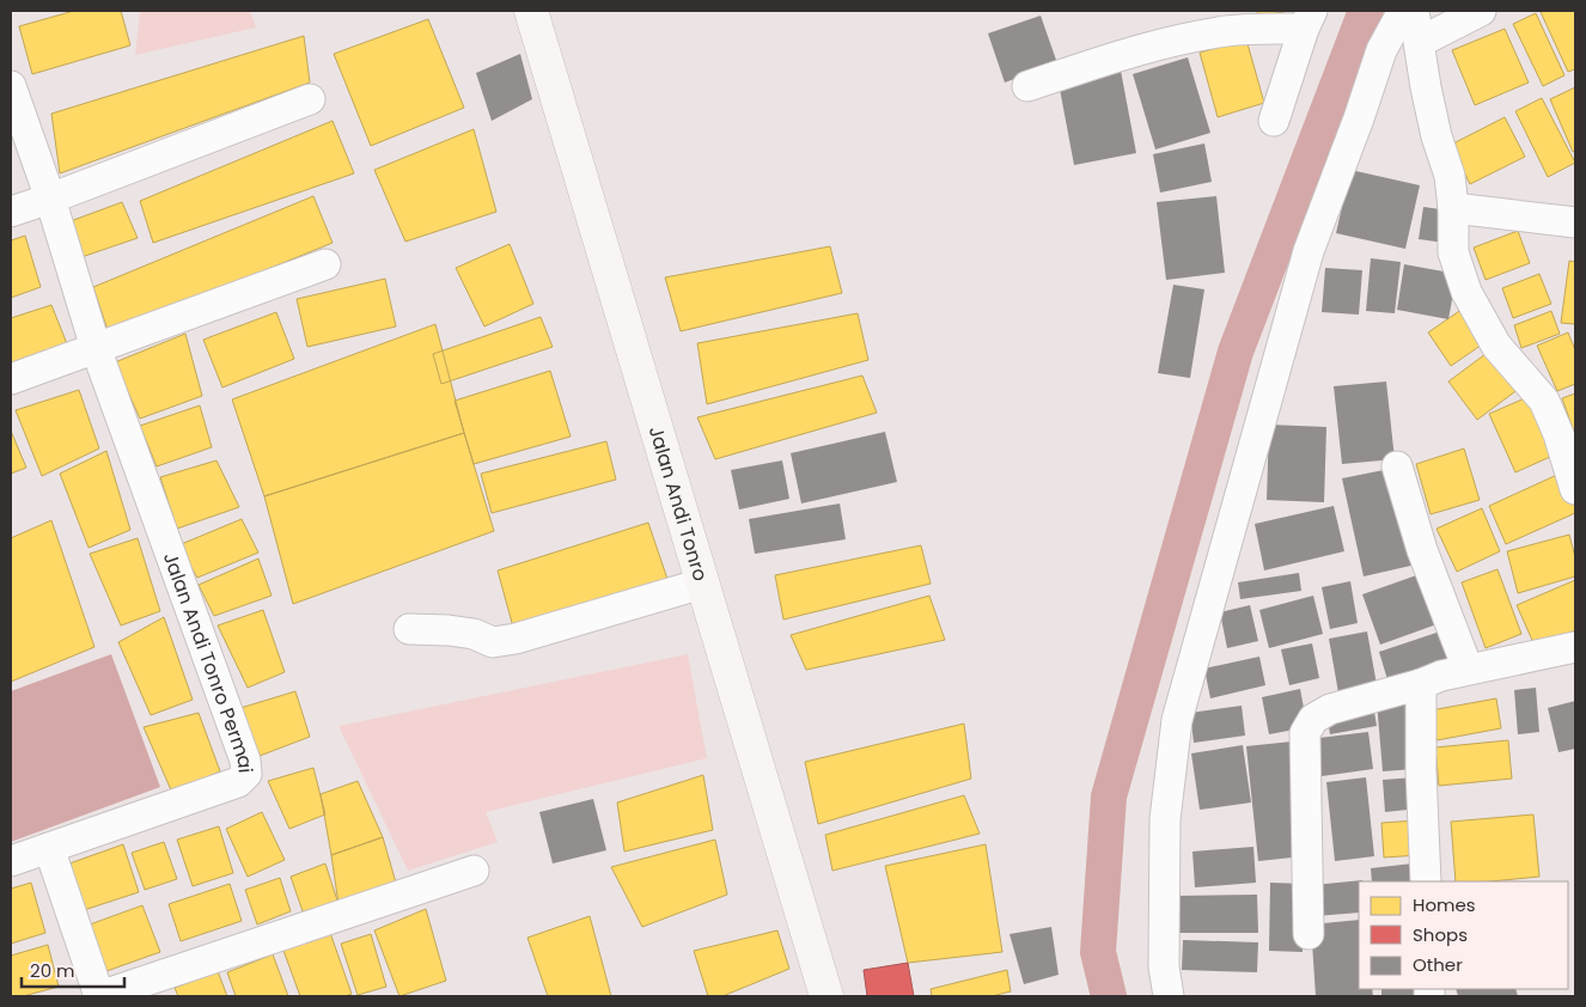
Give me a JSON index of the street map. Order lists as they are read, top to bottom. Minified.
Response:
{"streets":{"street":["Jalan Andi Tonro","Jalan Andi Tonro Permai"]},"legend":["Homes","Shops","Other"],"scale_bar":"20 m"}
